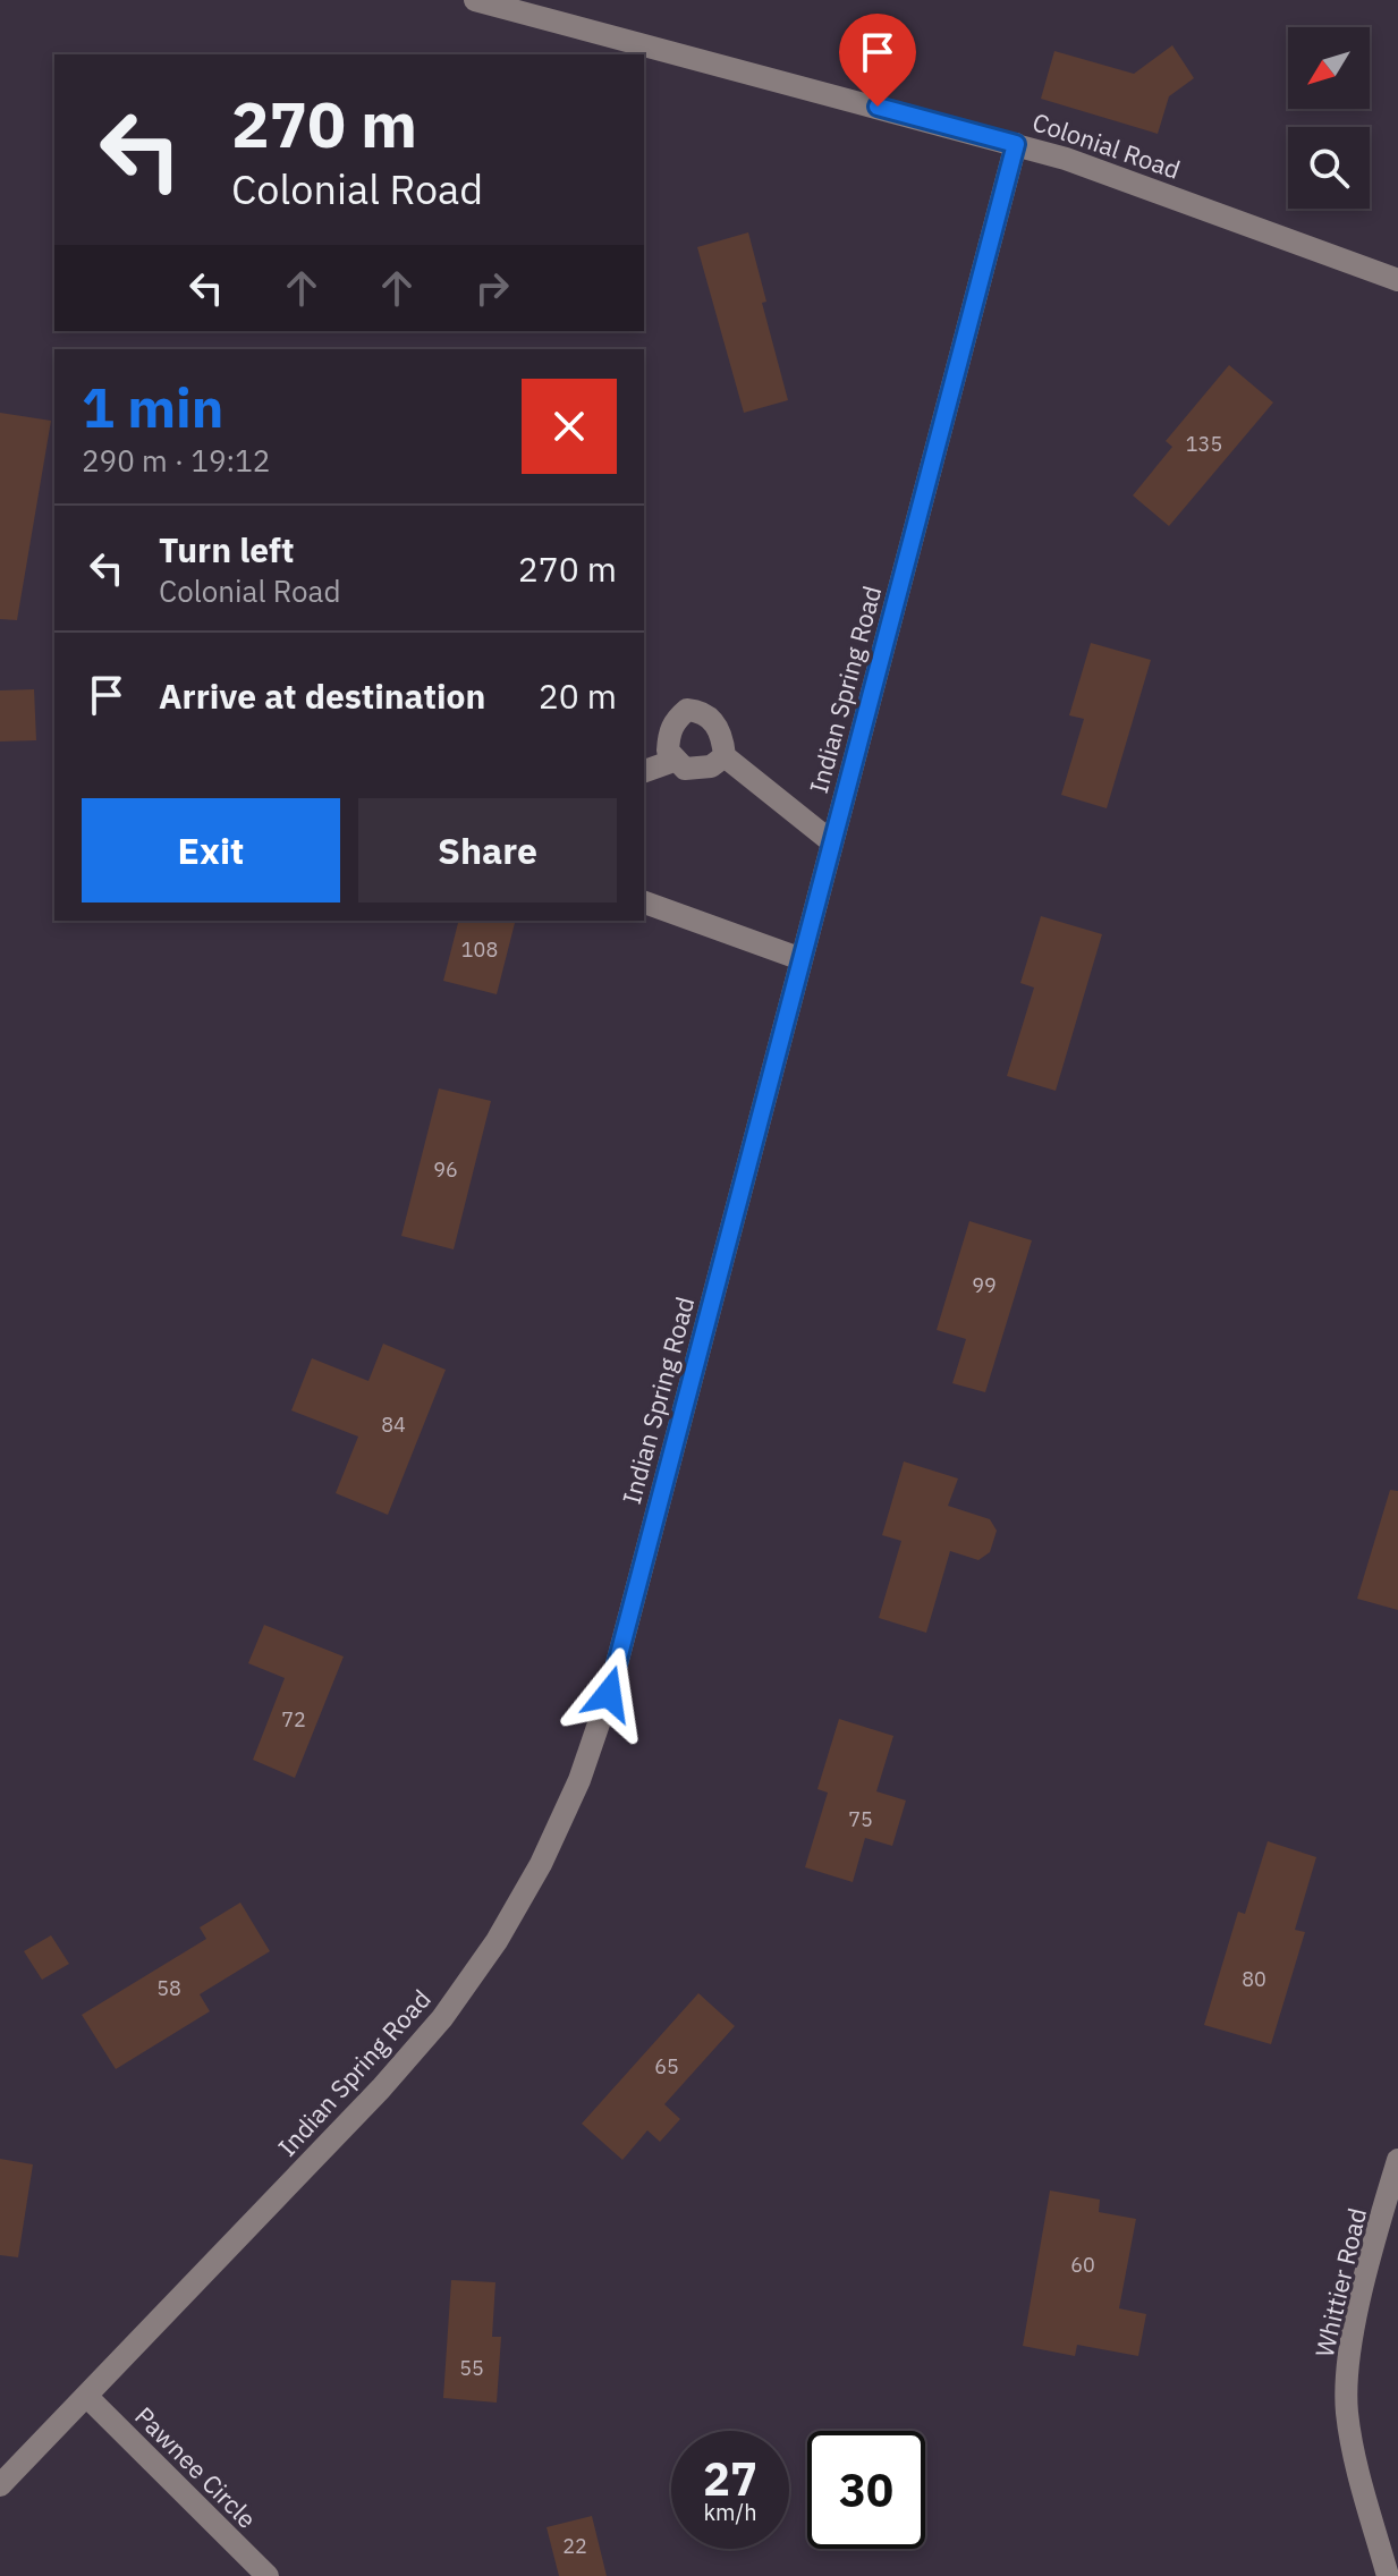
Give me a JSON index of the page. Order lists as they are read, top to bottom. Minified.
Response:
{"streets":{"street":["Colonial Road","Indian Spring Road","Whittier Road","Pawnee Circle"]},"crossings":[["Colonial Road","Indian Spring Road"],["Indian Spring Road","Pawnee Circle"]],"house_numbers":["135","108","96","99","84","72","75","80","58","65","60","55","22"],"north":"bottom left","page":{"turn":["270 m","Colonial Road"],"heading":["1 min","290 m · 19:12"],"list":[{"name":"Turn left","note":"Colonial Road","value":"270 m"},{"name":"Arrive at destination","value":"20 m"}],"buttons":["Exit","Share"],"speed":"27 km/h","limit":"30"}}
